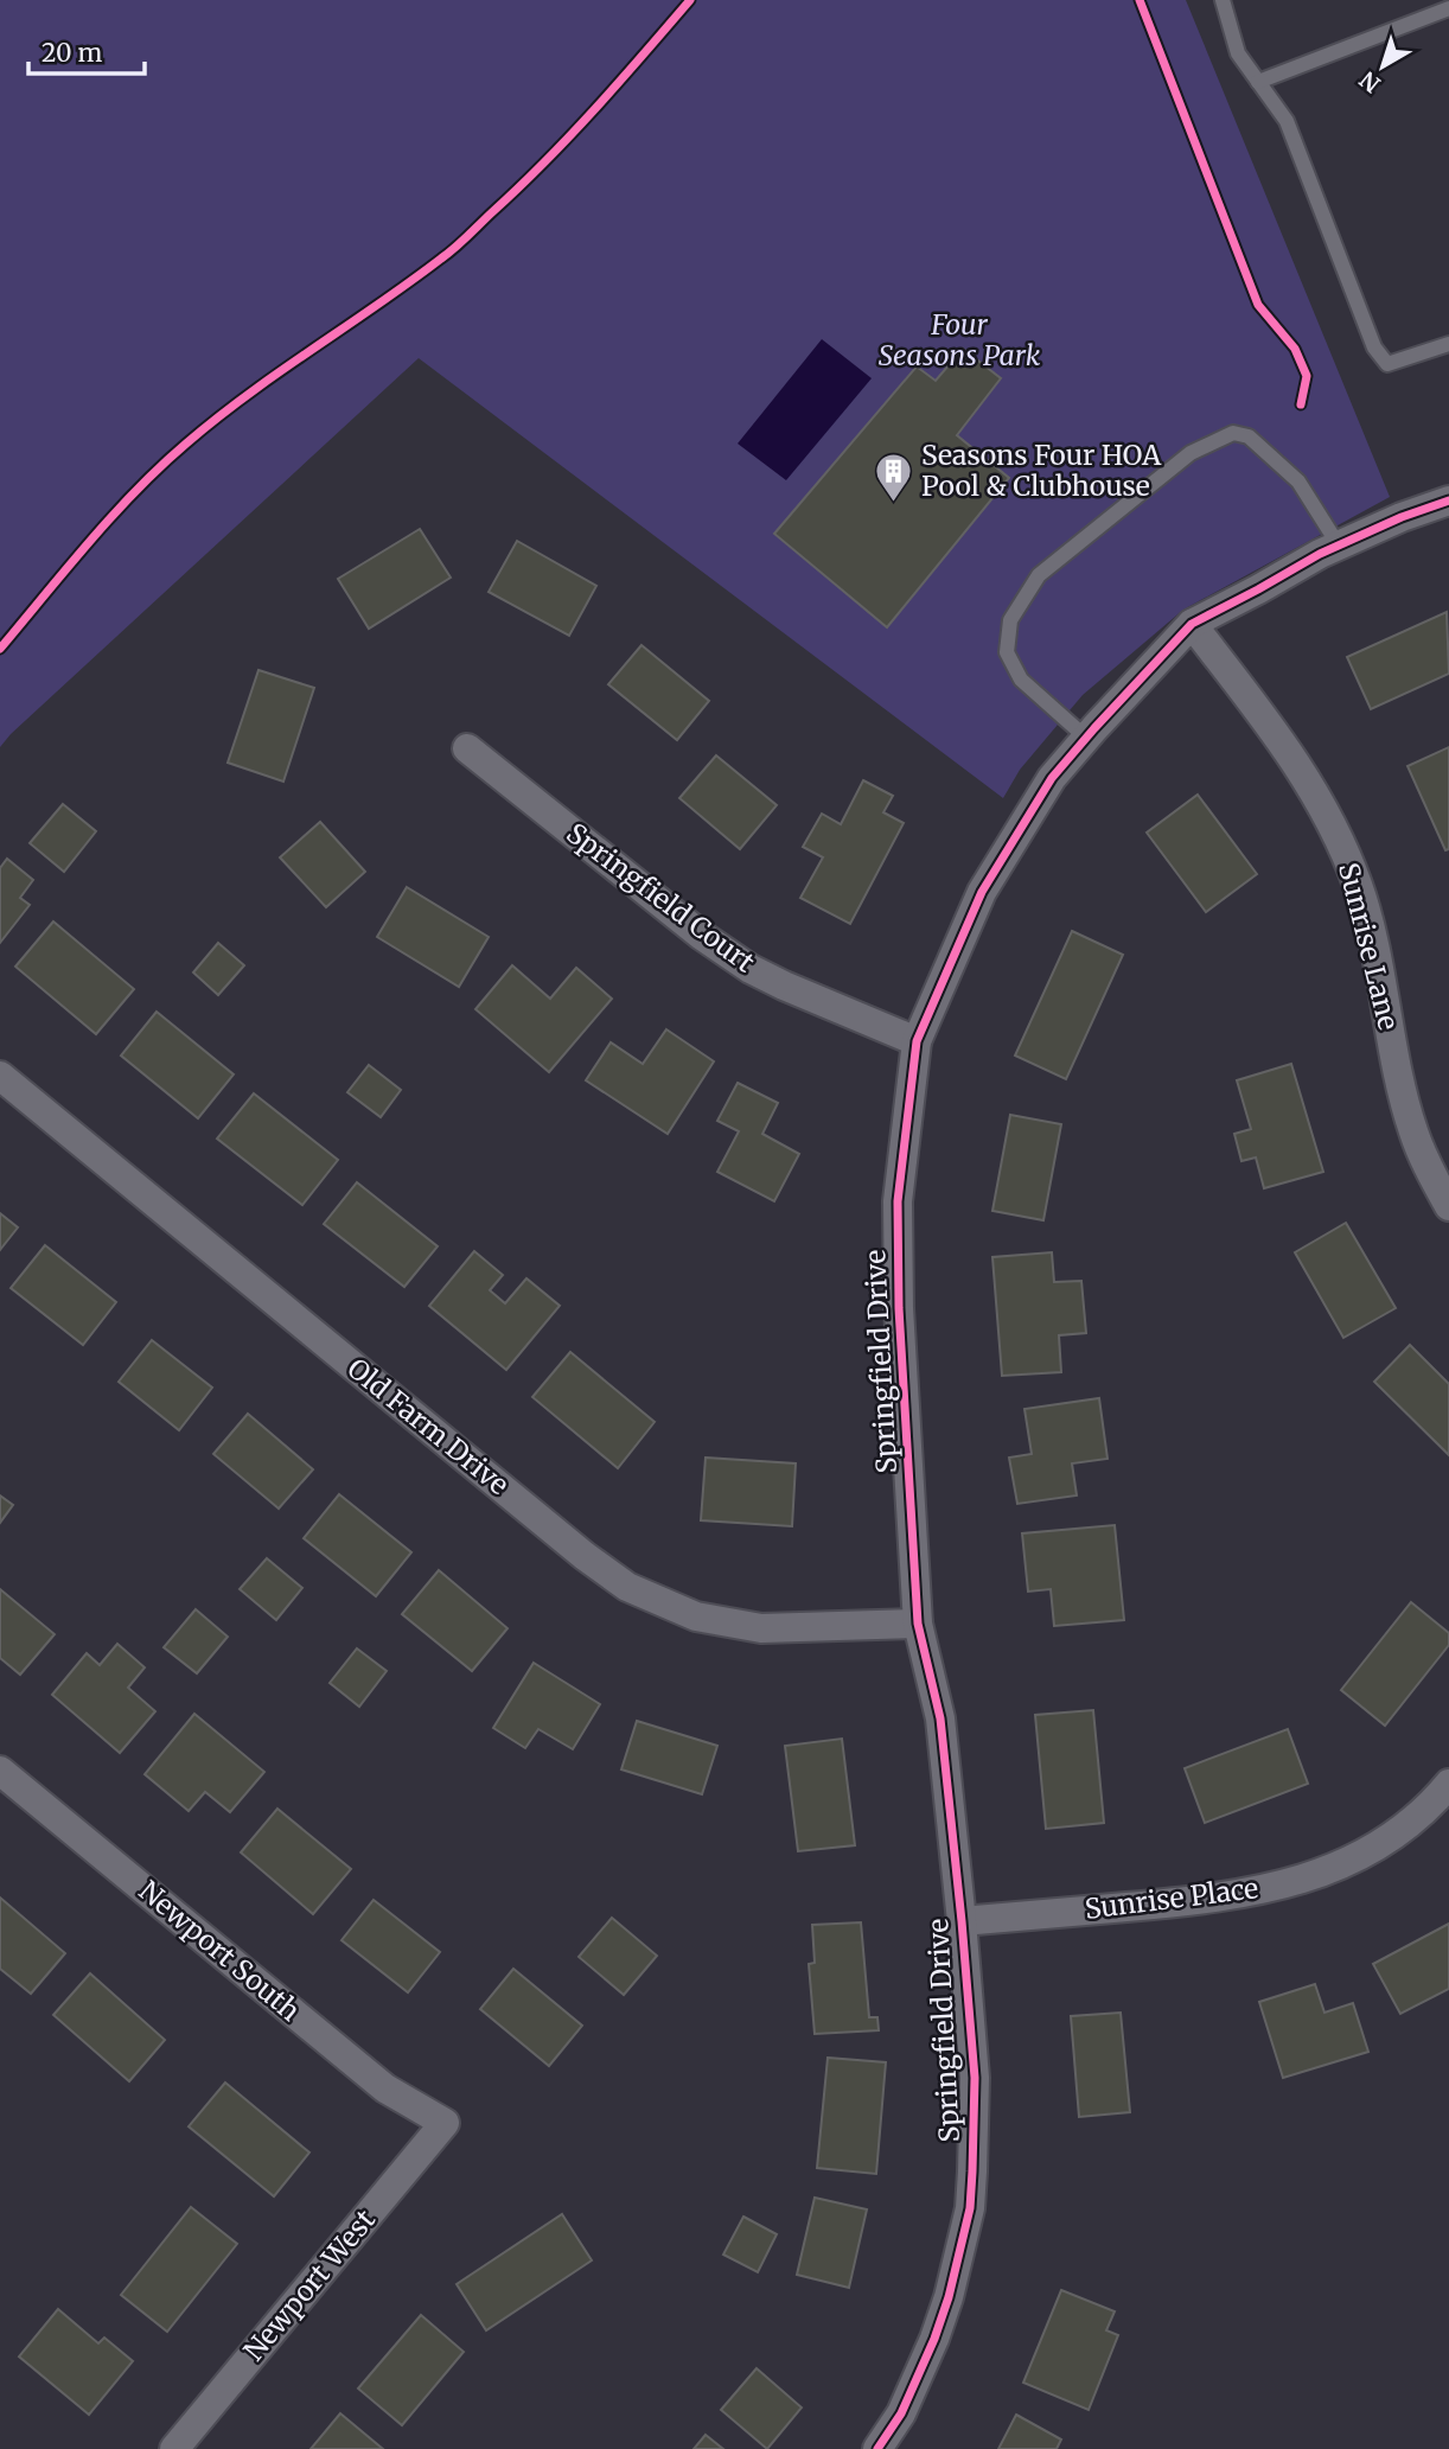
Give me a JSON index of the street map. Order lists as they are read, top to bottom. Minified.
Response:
{"streets":{"street":["Springfield Court","Sunrise Lane","Springfield Drive","Old Farm Drive","Sunrise Place","Newport South","Newport West"]},"crossings":[["Springfield Court","Springfield Drive"],["Sunrise Lane","Springfield Drive"],["Springfield Drive","Old Farm Drive"],["Springfield Drive","Sunrise Place"],["Newport South","Newport West"]],"parks":["Four Seasons Park"],"places":{"building":["Seasons Four HOA Pool & Clubhouse"]},"scale_bar":"20 m","north":"bottom left"}
